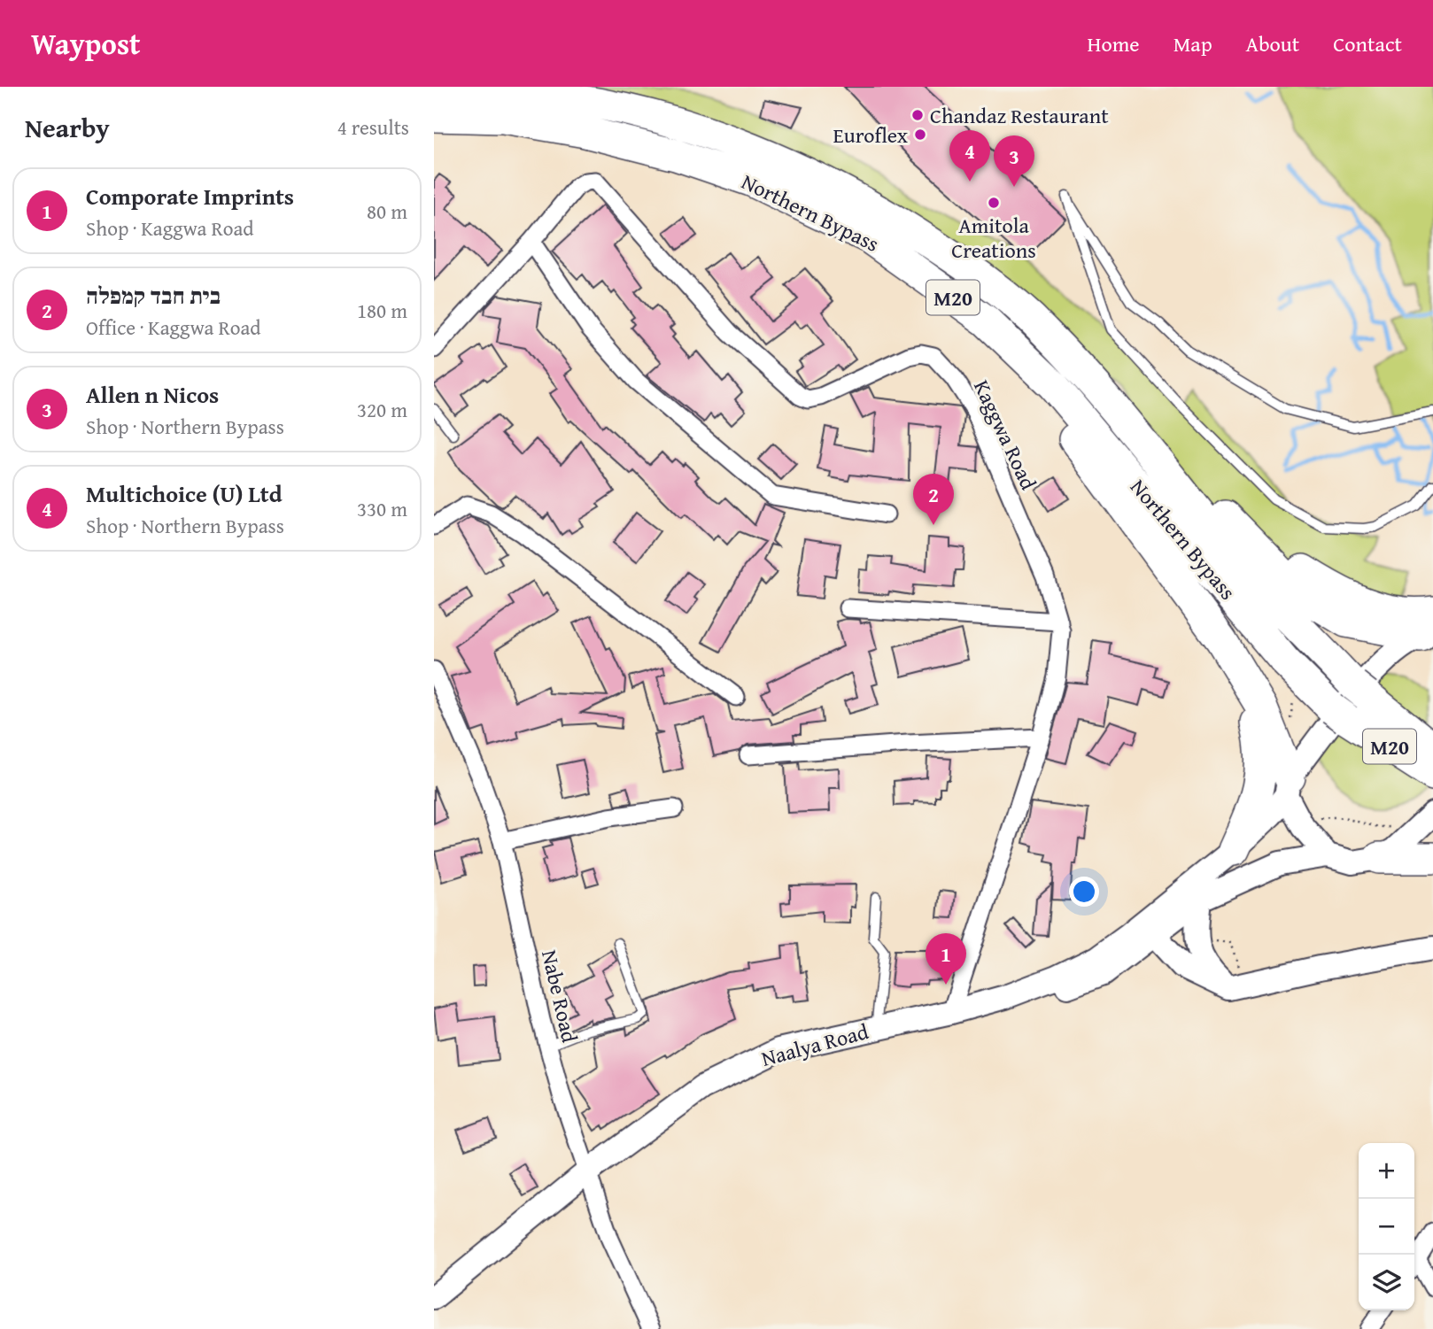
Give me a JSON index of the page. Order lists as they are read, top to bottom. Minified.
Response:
{"streets":{"highway":["Northern Bypass","M20"],"main road":["Naalya Road"],"street":["Kaggwa Road","Nabe Road"]},"crossings":[["Kaggwa Road","Naalya Road"],["Nabe Road","Naalya Road"]],"places":["Chandaz Restaurant","Euroflex","Amitola Creations"],"page":{"header":"Waypost","nav":["Home","Map","About","Contact"],"heading":["Nearby","4 results"],"pins":["4","3","2","1"],"list":[{"mark":"1","name":"Comporate Imprints","note":"Shop · Kaggwa Road","value":"80 m"},{"mark":"2","name":"בית חבד קמפלה","note":"Office · Kaggwa Road","value":"180 m"},{"mark":"3","name":"Allen n Nicos","note":"Shop · Northern Bypass","value":"320 m"},{"mark":"4","name":"Multichoice (U) Ltd","note":"Shop · Northern Bypass","value":"330 m"}],"map_buttons":["+","−"]}}
